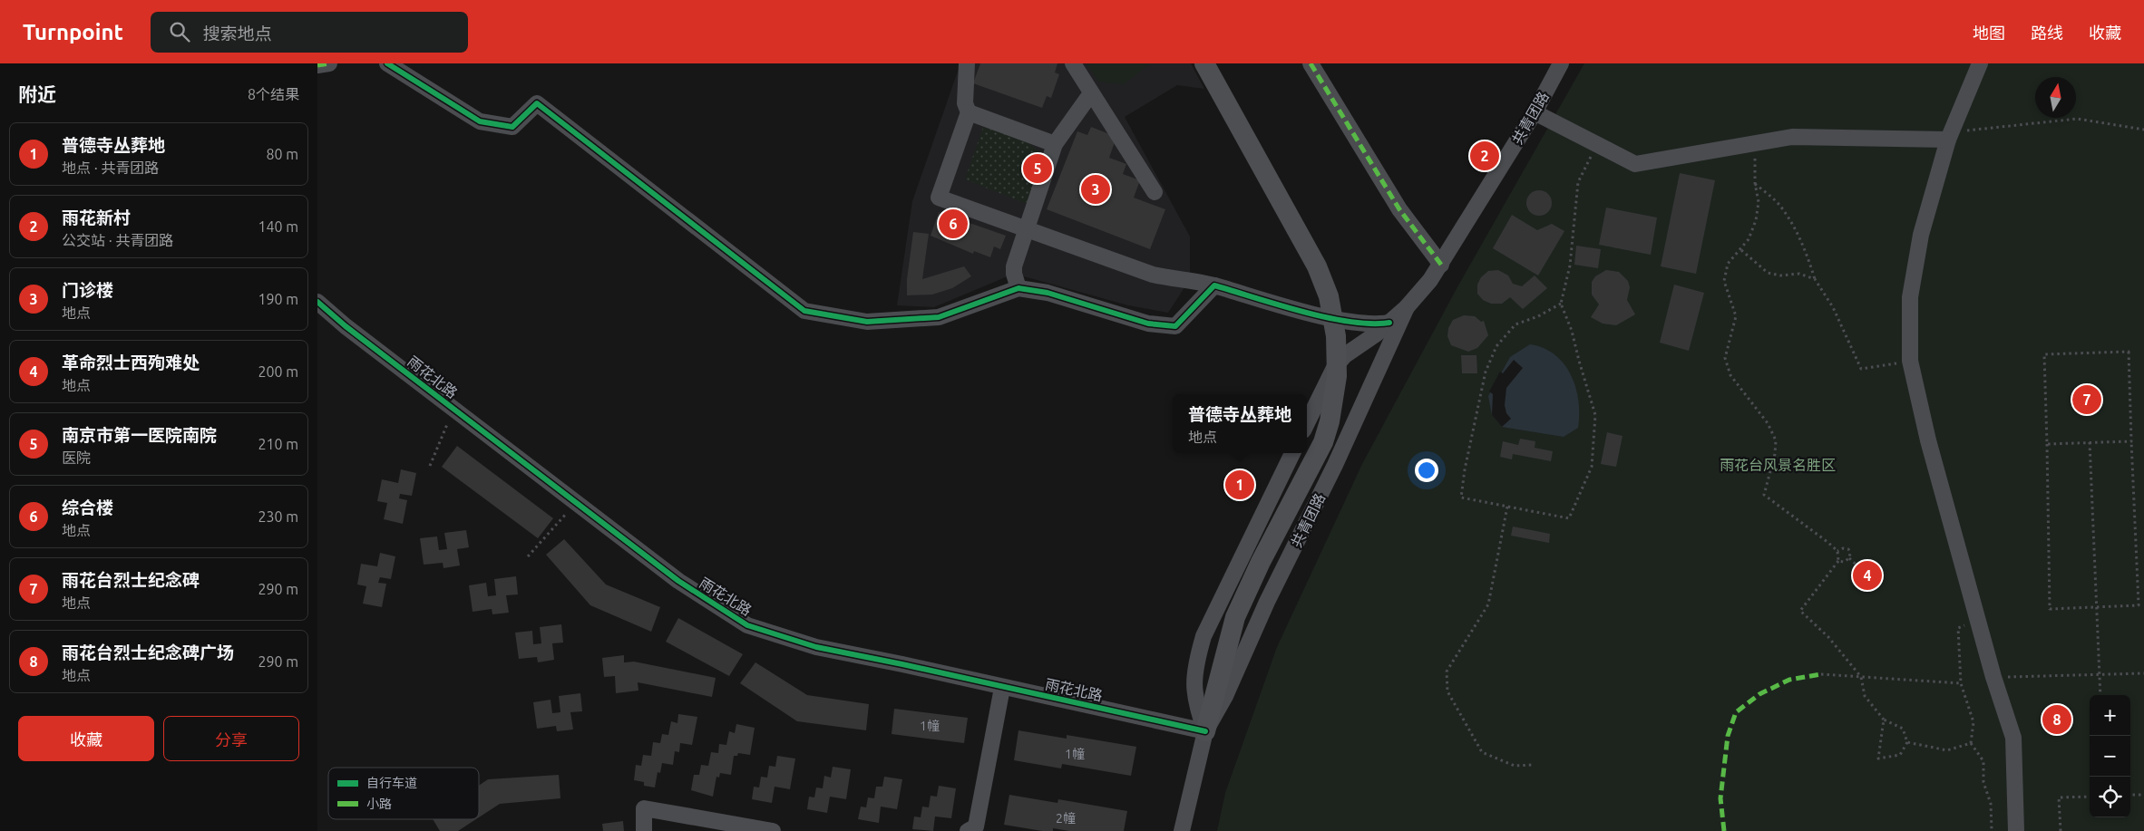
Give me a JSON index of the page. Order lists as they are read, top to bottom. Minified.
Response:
{"streets":{"street":["共青团路","雨花北路"]},"crossings":[["共青团路","雨花北路"]],"parks":["雨花台风景名胜区"],"house_numbers":["1幢","1幢","2幢"],"legend":["自行车道","小路"],"north":"top","page":{"header":"Turnpoint","search":"搜索地点","nav":["地图","路线","收藏"],"heading":["附近","8个结果"],"list":[{"mark":"1","name":"普德寺丛葬地","note":"地点 · 共青团路","value":"80 m"},{"mark":"2","name":"雨花新村","note":"公交站 · 共青团路","value":"140 m"},{"mark":"3","name":"门诊楼","note":"地点","value":"190 m"},{"mark":"4","name":"革命烈士西殉难处","note":"地点","value":"200 m"},{"mark":"5","name":"南京市第一医院南院","note":"医院","value":"210 m"},{"mark":"6","name":"综合楼","note":"地点","value":"230 m"},{"mark":"7","name":"雨花台烈士纪念碑","note":"地点","value":"290 m"},{"mark":"8","name":"雨花台烈士纪念碑广场","note":"地点","value":"290 m"}],"pins":["2","5","3","6","7","1","4","8"],"popup":["普德寺丛葬地","地点"],"map_buttons":["+","−"],"buttons":["收藏","分享"]}}
